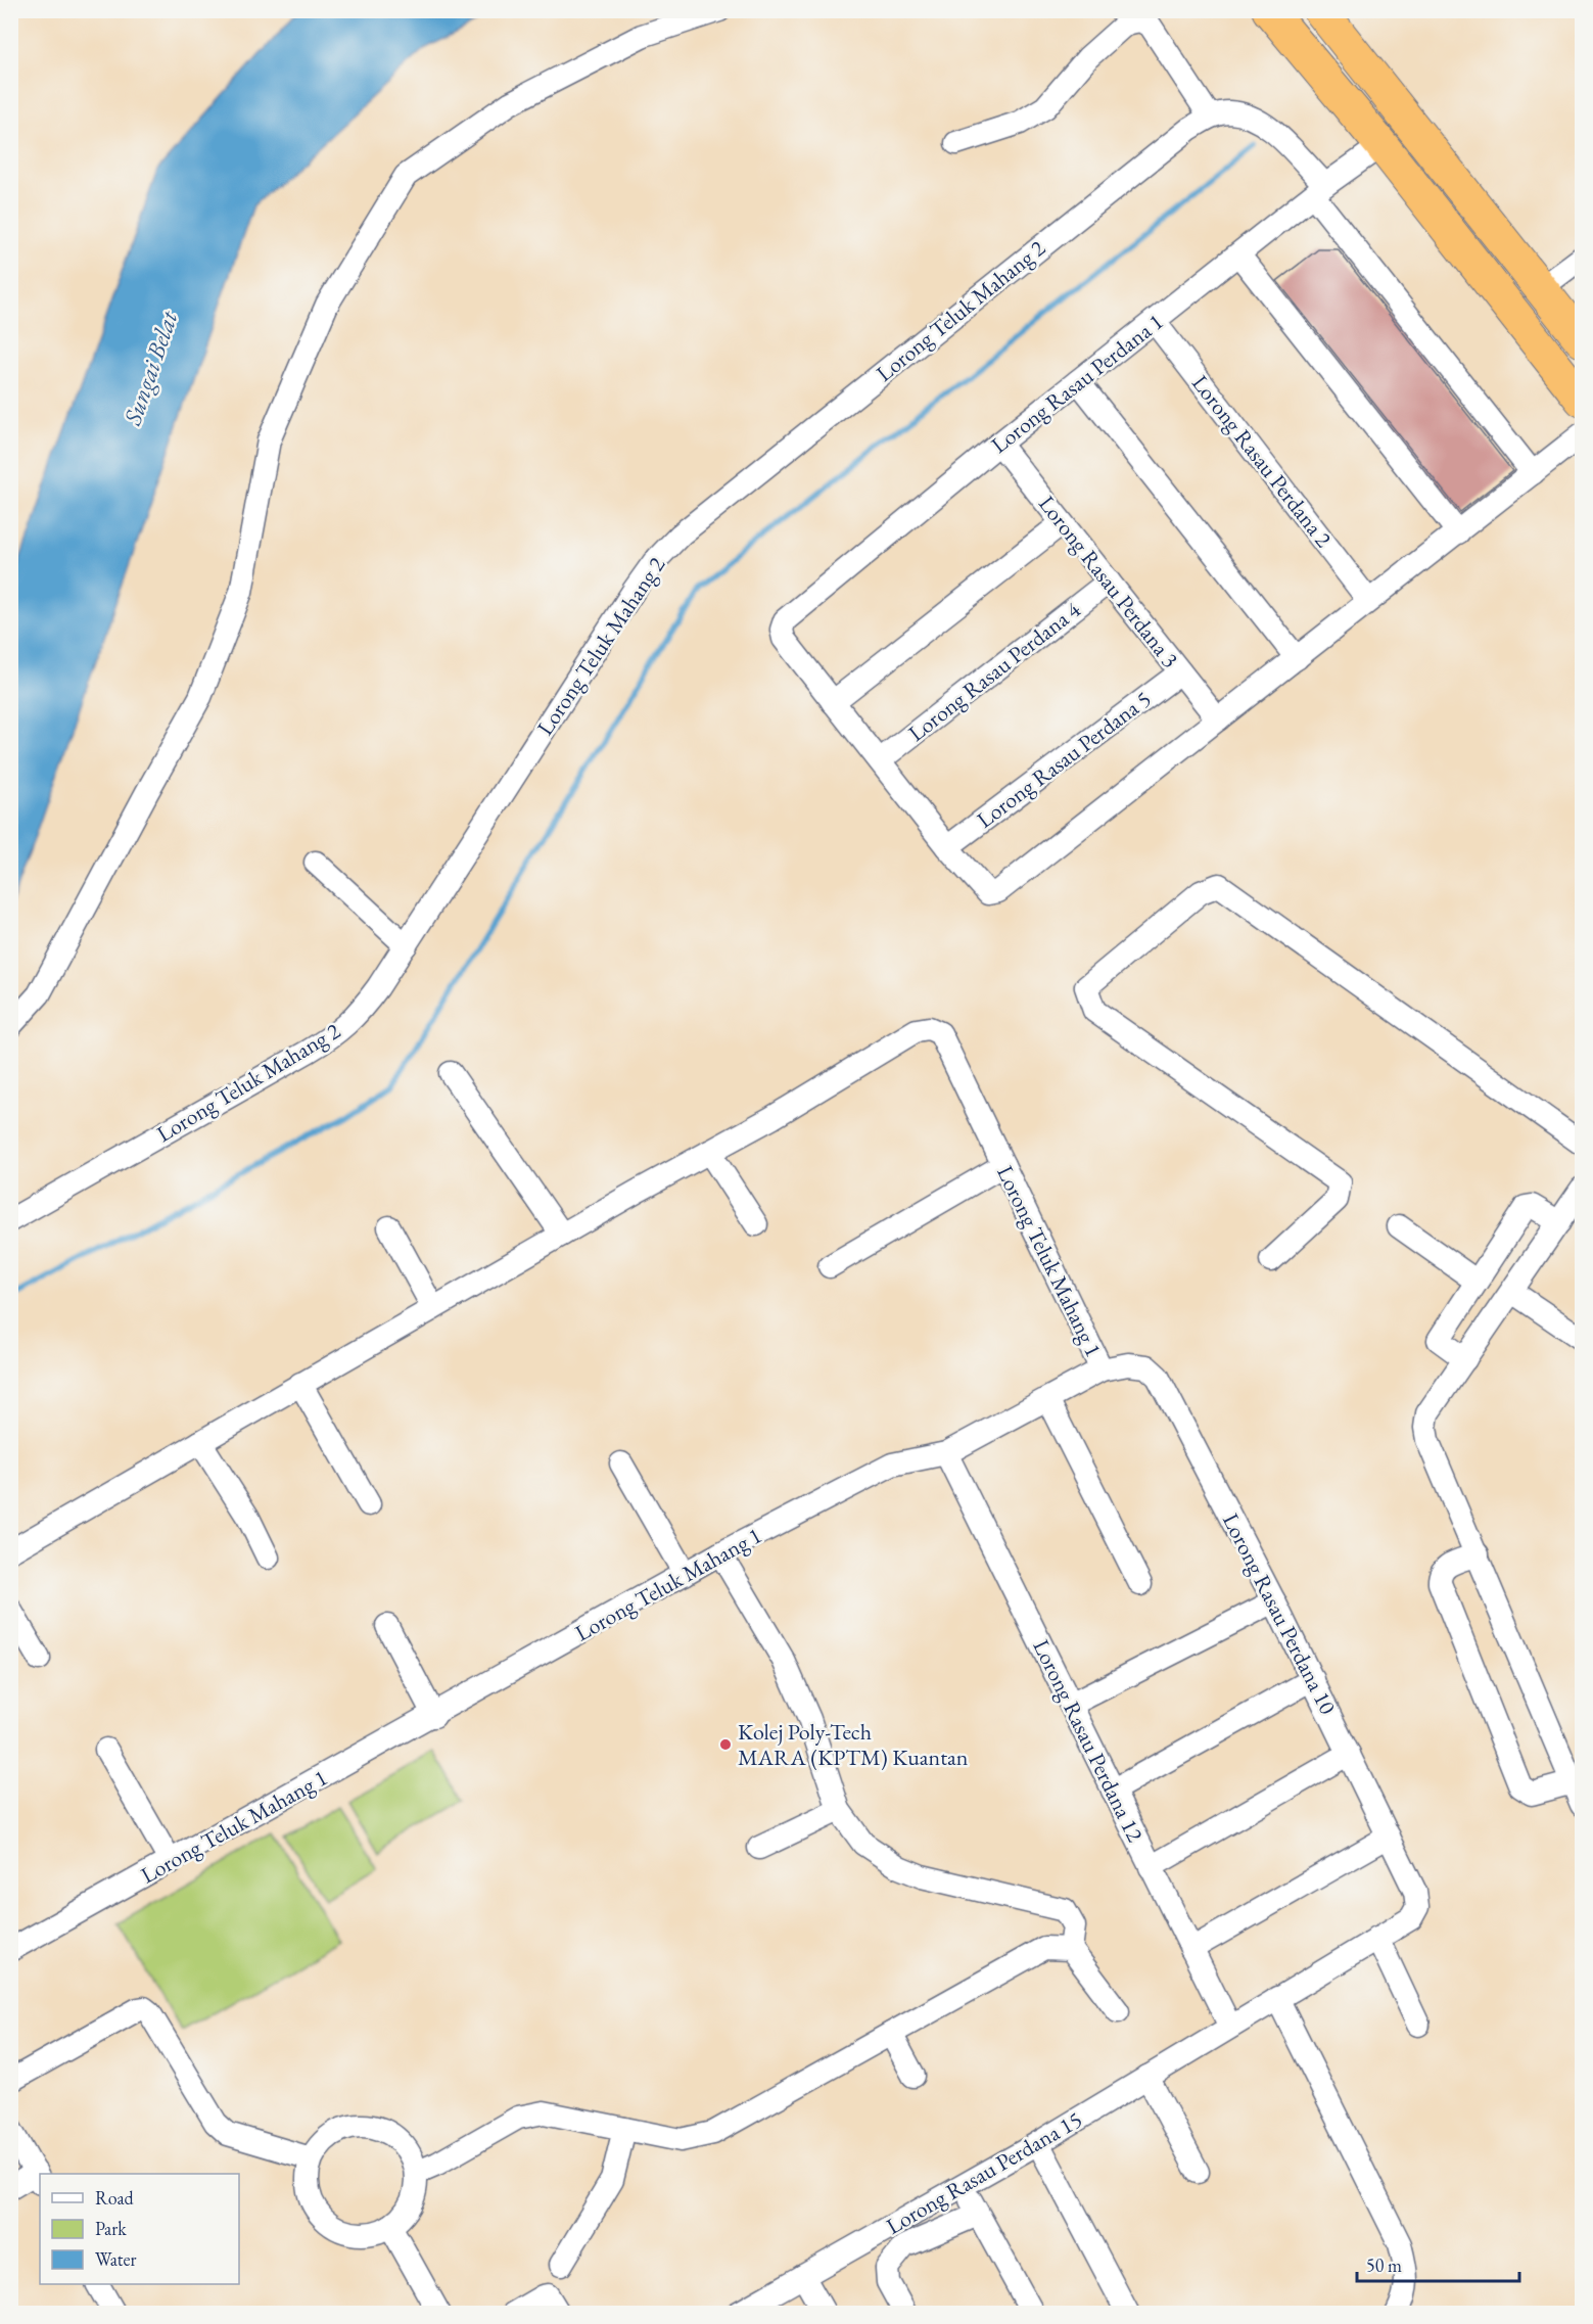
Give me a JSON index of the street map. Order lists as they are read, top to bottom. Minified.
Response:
{"streets":{"street":["Lorong Teluk Mahang 2","Lorong Rasau Perdana 1","Lorong Rasau Perdana 2","Lorong Rasau Perdana 3","Lorong Rasau Perdana 4","Lorong Rasau Perdana 5","Lorong Teluk Mahang 1","Lorong Rasau Perdana 10","Lorong Rasau Perdana 12","Lorong Rasau Perdana 15"]},"crossings":[["Lorong Rasau Perdana 1","Lorong Rasau Perdana 2"],["Lorong Rasau Perdana 1","Lorong Rasau Perdana 3"],["Lorong Rasau Perdana 3","Lorong Rasau Perdana 4"],["Lorong Rasau Perdana 3","Lorong Rasau Perdana 5"],["Lorong Teluk Mahang 1","Lorong Rasau Perdana 10"],["Lorong Teluk Mahang 1","Lorong Rasau Perdana 12"],["Lorong Rasau Perdana 10","Lorong Rasau Perdana 15"],["Lorong Rasau Perdana 12","Lorong Rasau Perdana 15"]],"water":["Sungai Belat"],"places":["Kolej Poly-Tech MARA (KPTM) Kuantan"],"legend":["Road","Park","Water"],"scale_bar":"50 m"}
